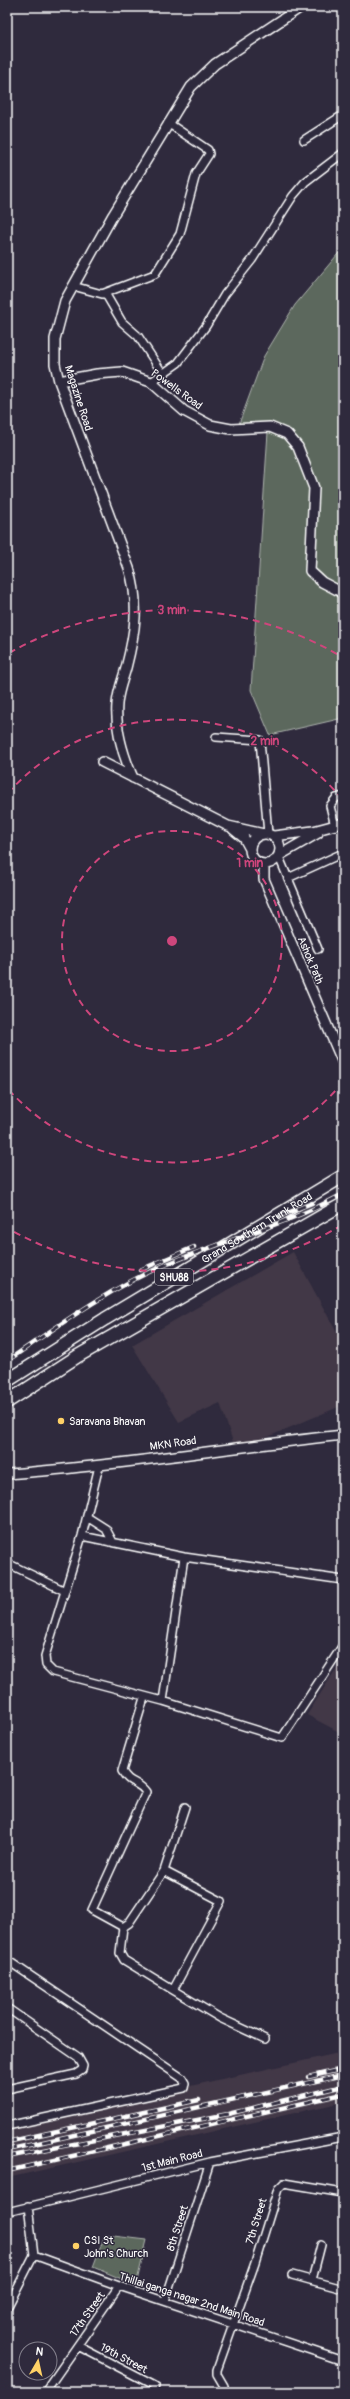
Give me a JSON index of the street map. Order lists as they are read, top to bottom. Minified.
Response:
{"streets":{"main road":["Grand Southern Trunk Road","SHU88"],"street":["Powells Road","Magazine Road","Ashok Path","MKN Road","1st Main Road","7th Street","8th Street","Thillai ganga nagar 2nd Main Road","17th Street","19th Street"]},"crossings":[["Powells Road","Magazine Road"],["1st Main Road","8th Street"],["7th Street","Thillai ganga nagar 2nd Main Road"],["8th Street","Thillai ganga nagar 2nd Main Road"],["Thillai ganga nagar 2nd Main Road","17th Street"],["17th Street","19th Street"]],"places":["Saravana Bhavan","CSI St John's Church"],"north":"top","rings":["3 min","2 min","1 min"]}
